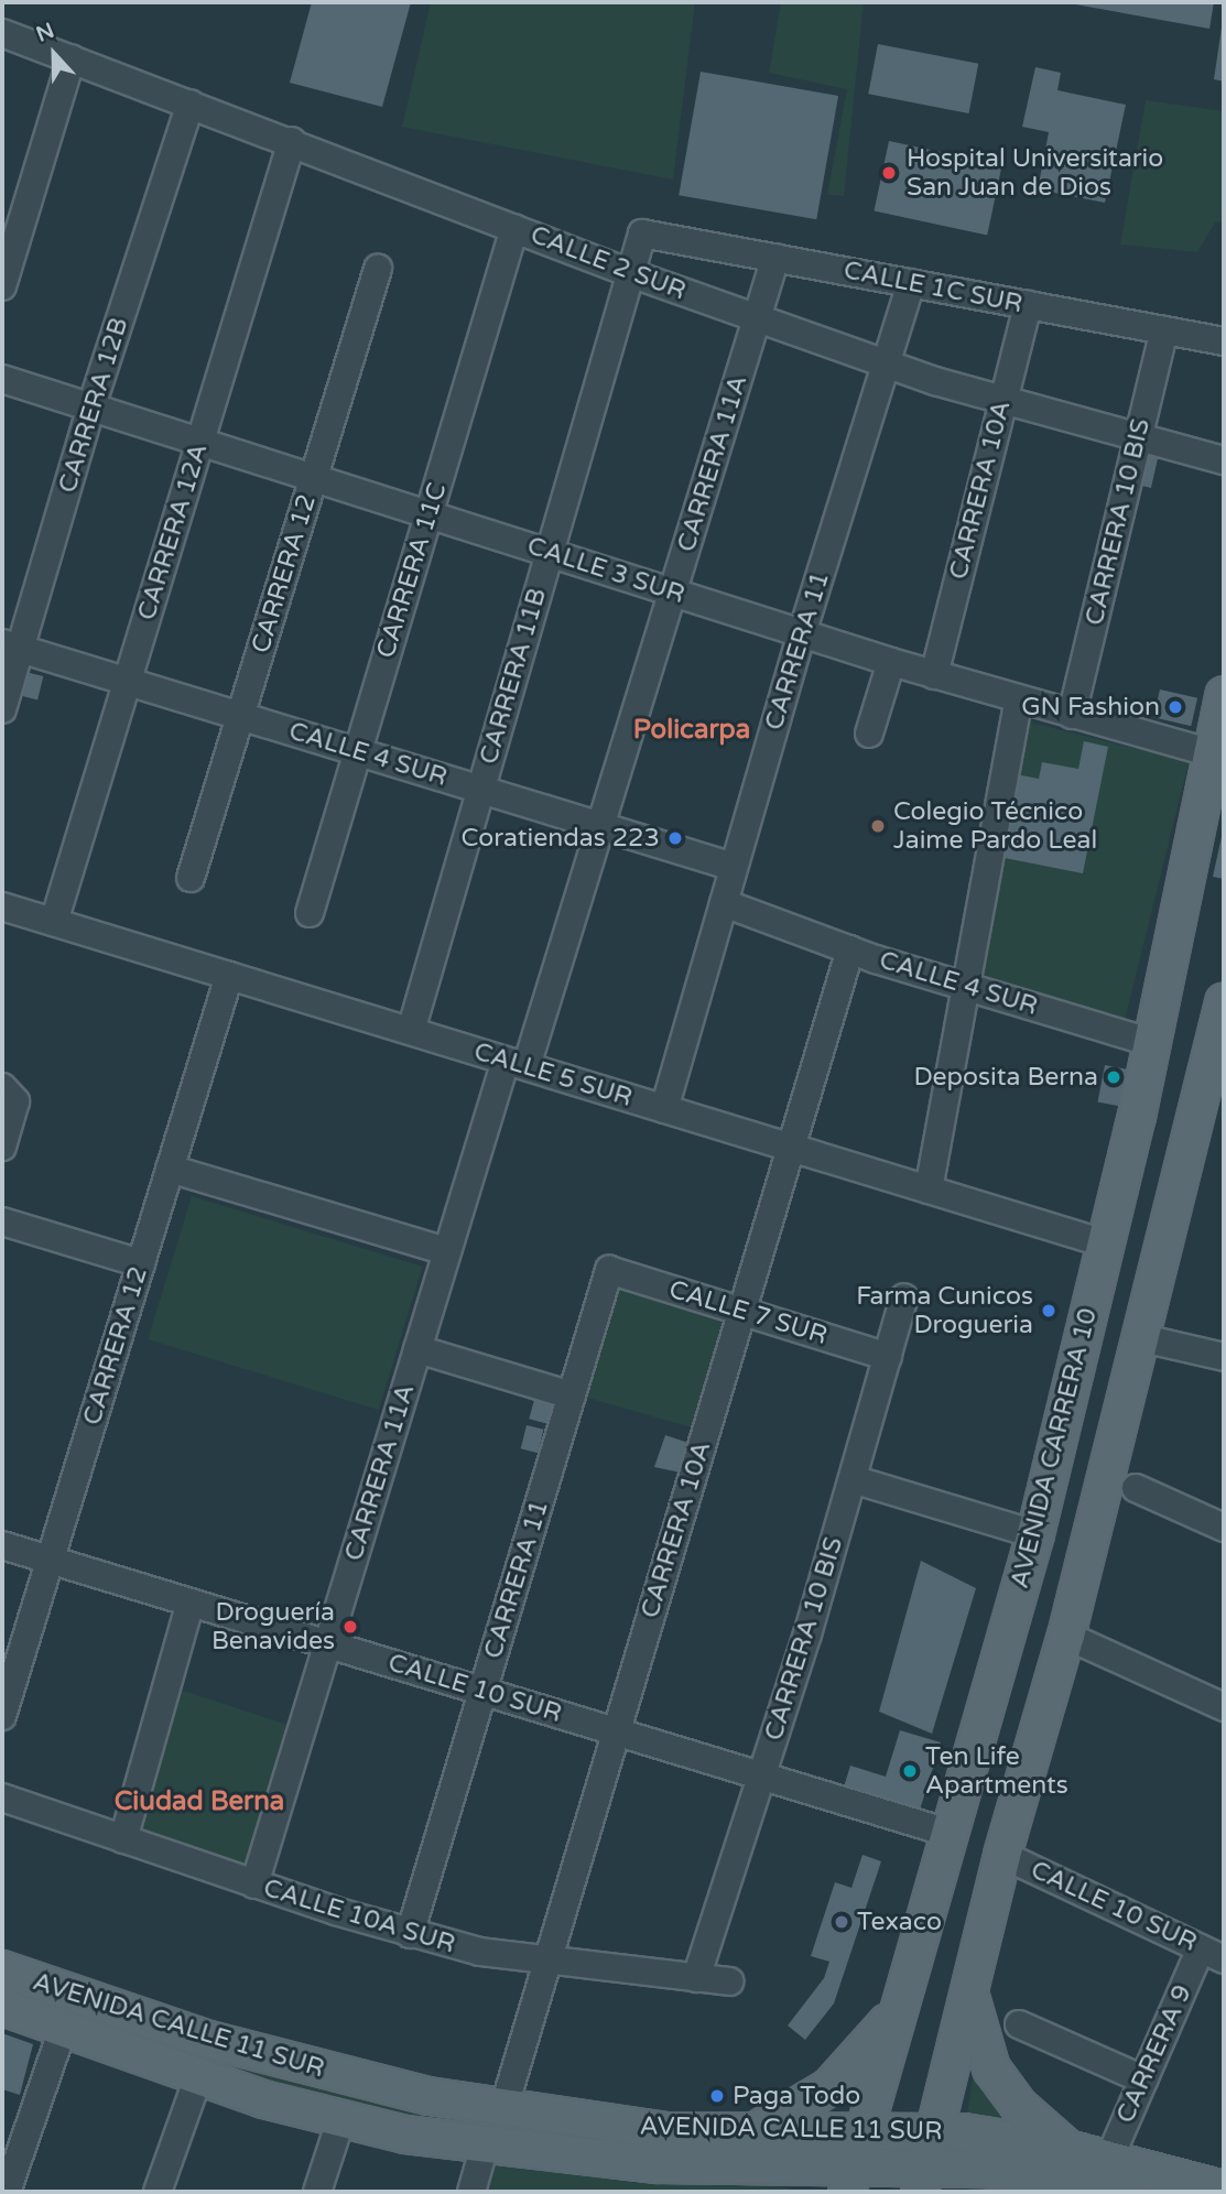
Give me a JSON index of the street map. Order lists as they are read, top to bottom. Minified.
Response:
{"streets":{"main road":["AVENIDA CARRERA 10","AVENIDA CALLE 11 SUR"],"street":["CALLE 2 SUR","CALLE 1C SUR","CARRERA 12B","CARRERA 11A","CARRERA 10A","CARRERA 10 BIS","CARRERA 12A","CARRERA 11C","CALLE 3 SUR","CARRERA 12","CARRERA 11","CARRERA 11B","CALLE 4 SUR","CALLE 5 SUR","CALLE 7 SUR","CALLE 10 SUR","CALLE 10A SUR","CARRERA 9"]},"crossings":[["CALLE 2 SUR","CARRERA 12B"],["CALLE 2 SUR","CARRERA 11A"],["CALLE 2 SUR","CARRERA 10A"],["CALLE 2 SUR","CARRERA 10 BIS"],["CALLE 2 SUR","CARRERA 12A"],["CALLE 2 SUR","CARRERA 11C"],["CALLE 2 SUR","CARRERA 11"],["CALLE 2 SUR","CARRERA 11B"],["CALLE 1C SUR","CARRERA 11A"],["CALLE 1C SUR","CARRERA 10A"],["CALLE 1C SUR","CARRERA 10 BIS"],["CALLE 1C SUR","CARRERA 11"],["CALLE 1C SUR","CARRERA 11B"],["CARRERA 12B","CALLE 3 SUR"],["CARRERA 12B","CALLE 4 SUR"],["CARRERA 11A","CALLE 3 SUR"],["CARRERA 11A","CALLE 4 SUR"],["CARRERA 11A","CALLE 5 SUR"],["CARRERA 11A","CALLE 10 SUR"],["CARRERA 11A","CALLE 10A SUR"],["CARRERA 10A","CALLE 3 SUR"],["CARRERA 10A","CALLE 4 SUR"],["CARRERA 10A","CALLE 5 SUR"],["CARRERA 10A","CALLE 7 SUR"],["CARRERA 10A","CALLE 10 SUR"],["CARRERA 10A","CALLE 10A SUR"],["CARRERA 10A","AVENIDA CALLE 11 SUR"],["CARRERA 10 BIS","CALLE 3 SUR"],["CARRERA 10 BIS","CALLE 7 SUR"],["CARRERA 10 BIS","CALLE 10 SUR"],["CARRERA 10 BIS","CALLE 10A SUR"],["CARRERA 12A","CALLE 3 SUR"],["CARRERA 12A","CALLE 4 SUR"],["CARRERA 12A","CALLE 5 SUR"],["CARRERA 11C","CALLE 3 SUR"],["CARRERA 11C","CALLE 4 SUR"],["CALLE 3 SUR","CARRERA 12"],["CALLE 3 SUR","CARRERA 11"],["CALLE 3 SUR","CARRERA 11B"],["CALLE 3 SUR","AVENIDA CARRERA 10"],["CARRERA 12","CALLE 4 SUR"],["CARRERA 12","CALLE 5 SUR"],["CARRERA 12","CALLE 10 SUR"],["CARRERA 11","CALLE 4 SUR"],["CARRERA 11","CALLE 5 SUR"],["CARRERA 11","CALLE 7 SUR"],["CARRERA 11","CALLE 10 SUR"],["CARRERA 11","CALLE 10A SUR"],["CARRERA 11B","CALLE 4 SUR"],["CARRERA 11B","CALLE 5 SUR"],["CALLE 4 SUR","AVENIDA CARRERA 10"],["CALLE 5 SUR","AVENIDA CARRERA 10"],["AVENIDA CARRERA 10","CALLE 10 SUR"],["AVENIDA CARRERA 10","AVENIDA CALLE 11 SUR"],["CALLE 10 SUR","CARRERA 9"],["AVENIDA CALLE 11 SUR","CARRERA 9"]],"districts":["Policarpa","Ciudad Berna"],"places":["Hospital Universitario San Juan de Dios","GN Fashion","Colegio Técnico Jaime Pardo Leal","Coratiendas 223","Deposita Berna","Farma Cunicos Drogueria","Droguería Benavides","Ten Life Apartments","Texaco","Paga Todo"],"north":"top"}
